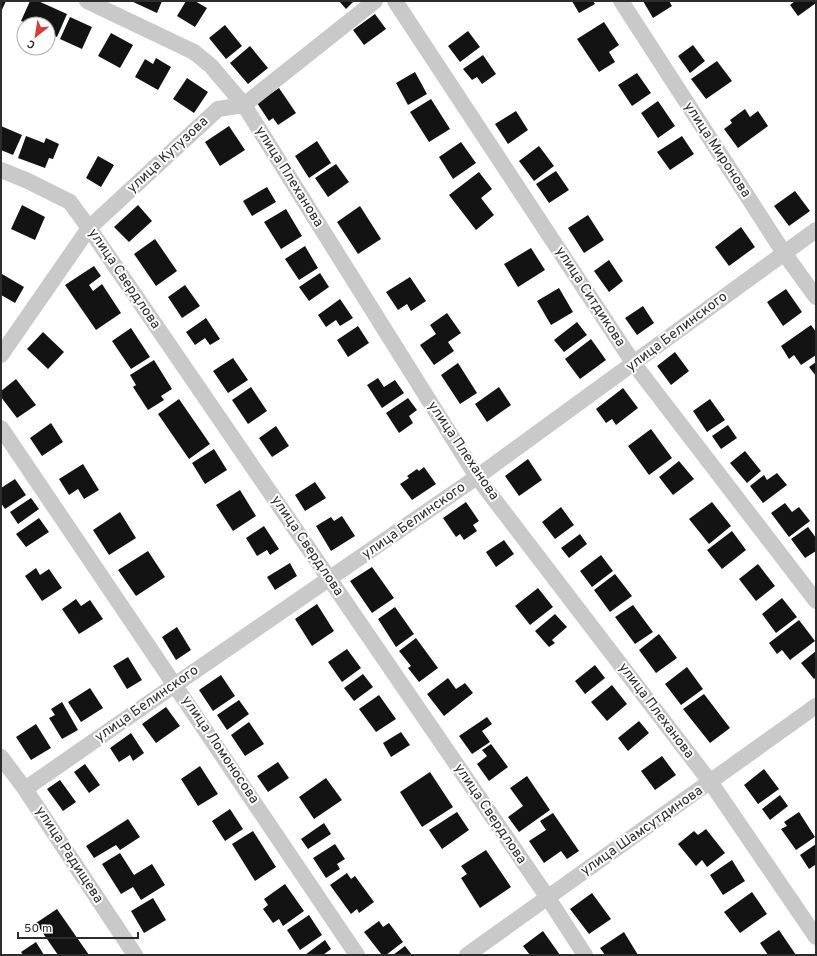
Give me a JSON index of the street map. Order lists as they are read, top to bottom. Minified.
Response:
{"streets":{"street":["улица Миронова","улица Кутузова","улица Плеханова","улица Свердлова","улица Ситдикова","улица Белинского","улица Ломоносова","улица Шамсутдинова","улица Радищева"]},"crossings":[["улица Миронова","улица Белинского"],["улица Кутузова","улица Плеханова"],["улица Кутузова","улица Свердлова"],["улица Плеханова","улица Белинского"],["улица Плеханова","улица Шамсутдинова"],["улица Свердлова","улица Белинского"],["улица Свердлова","улица Шамсутдинова"],["улица Ситдикова","улица Белинского"],["улица Белинского","улица Ломоносова"],["улица Белинского","улица Радищева"]],"scale_bar":"50 m","north":"bottom left"}
